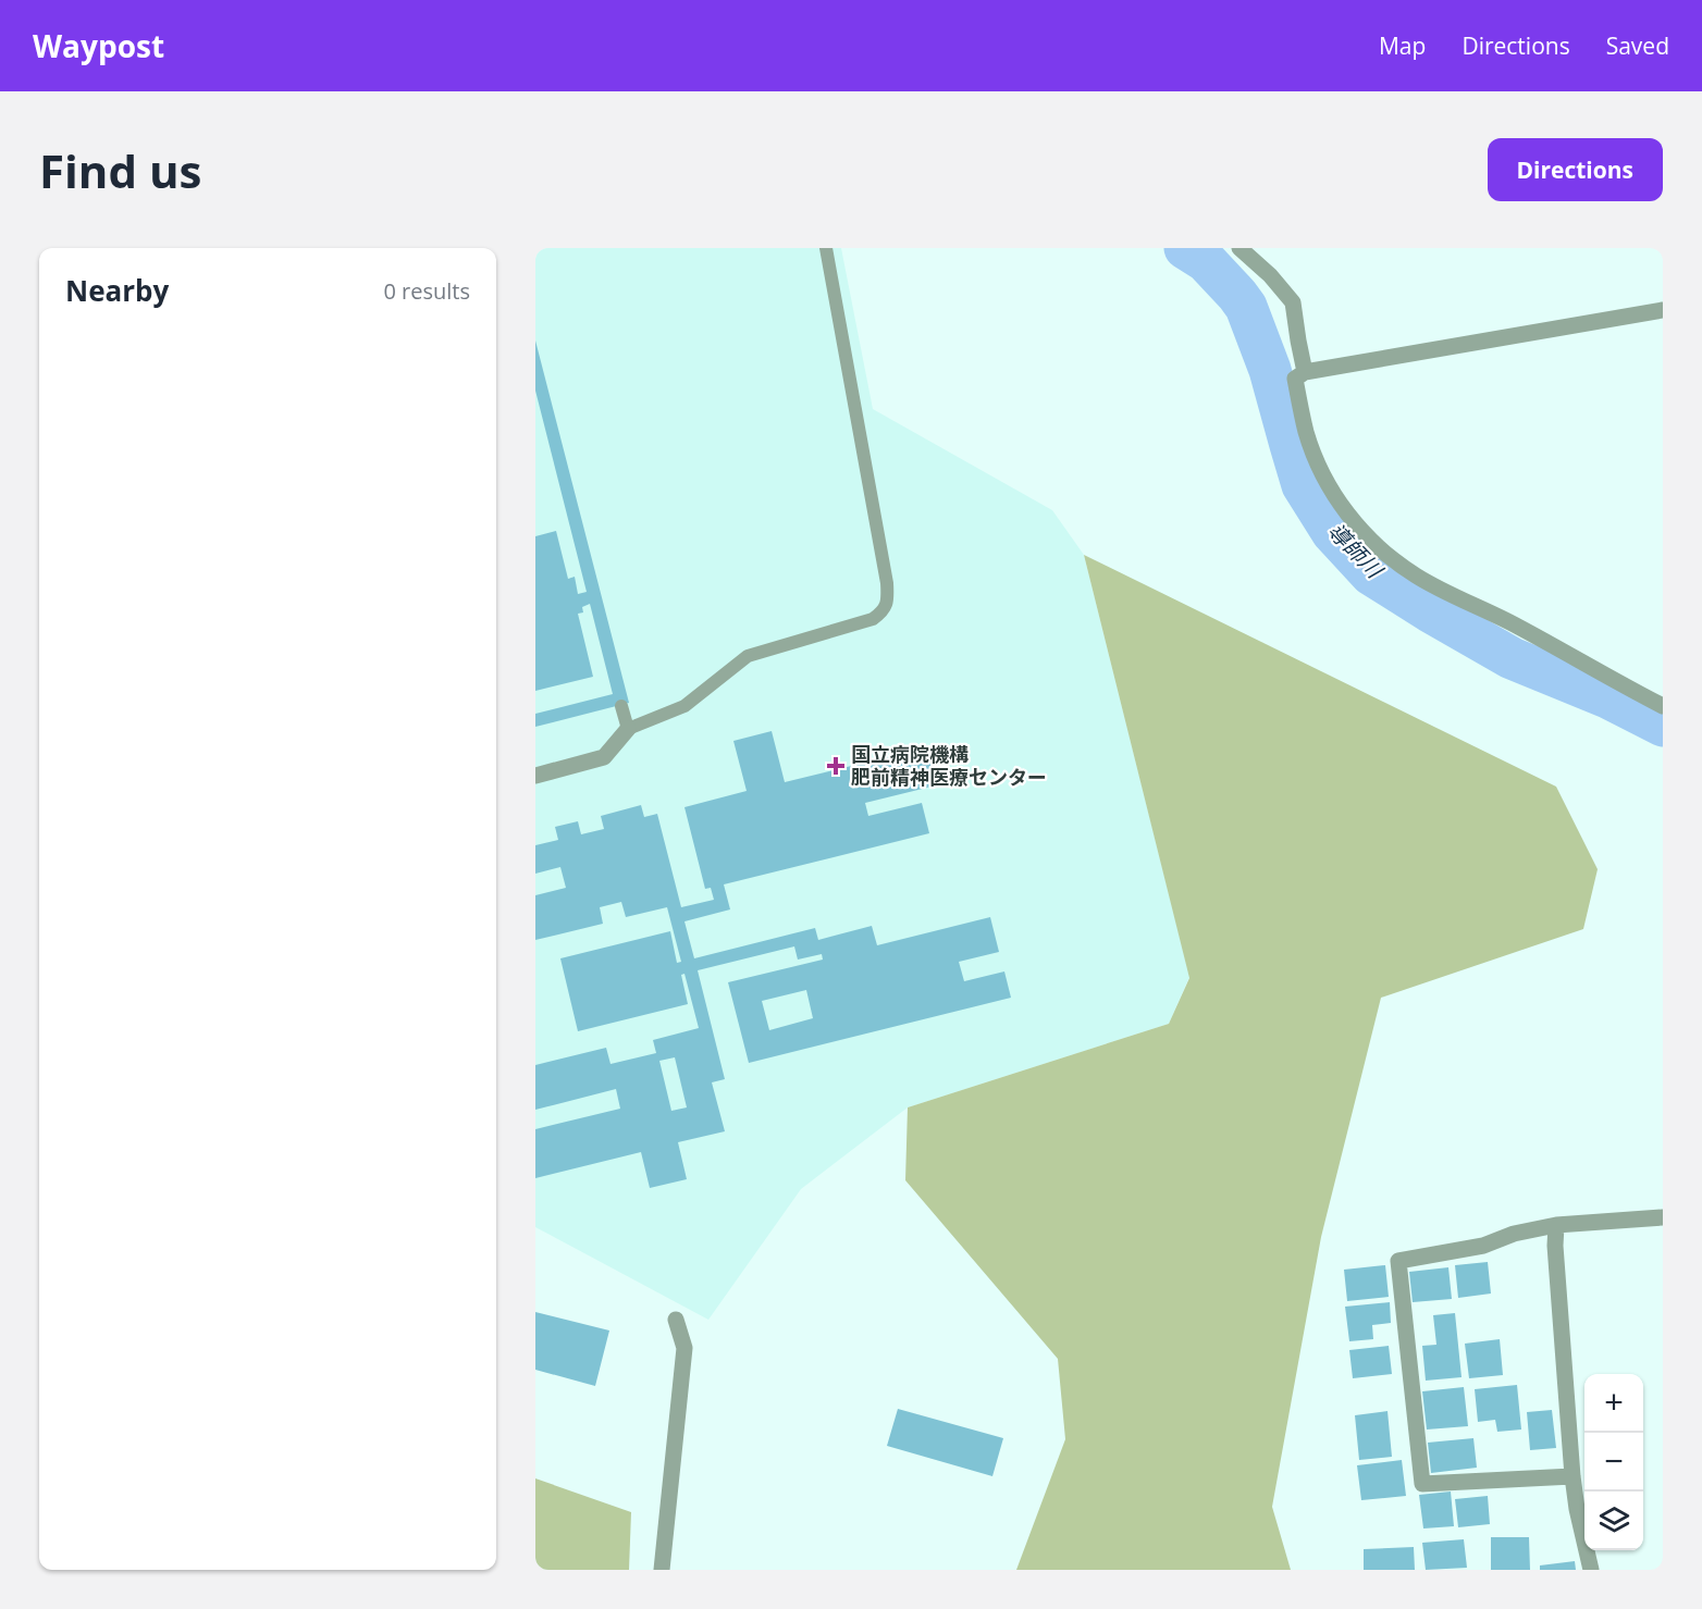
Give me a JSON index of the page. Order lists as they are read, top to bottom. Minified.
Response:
{"water":["導師川"],"places":{"health":["国立病院機構 肥前精神医療センター"]},"page":{"header":"Waypost","nav":["Map","Directions","Saved"],"buttons":"Directions","title":"Find us","heading":["Nearby","0 results"],"map_buttons":["+","−"]}}
